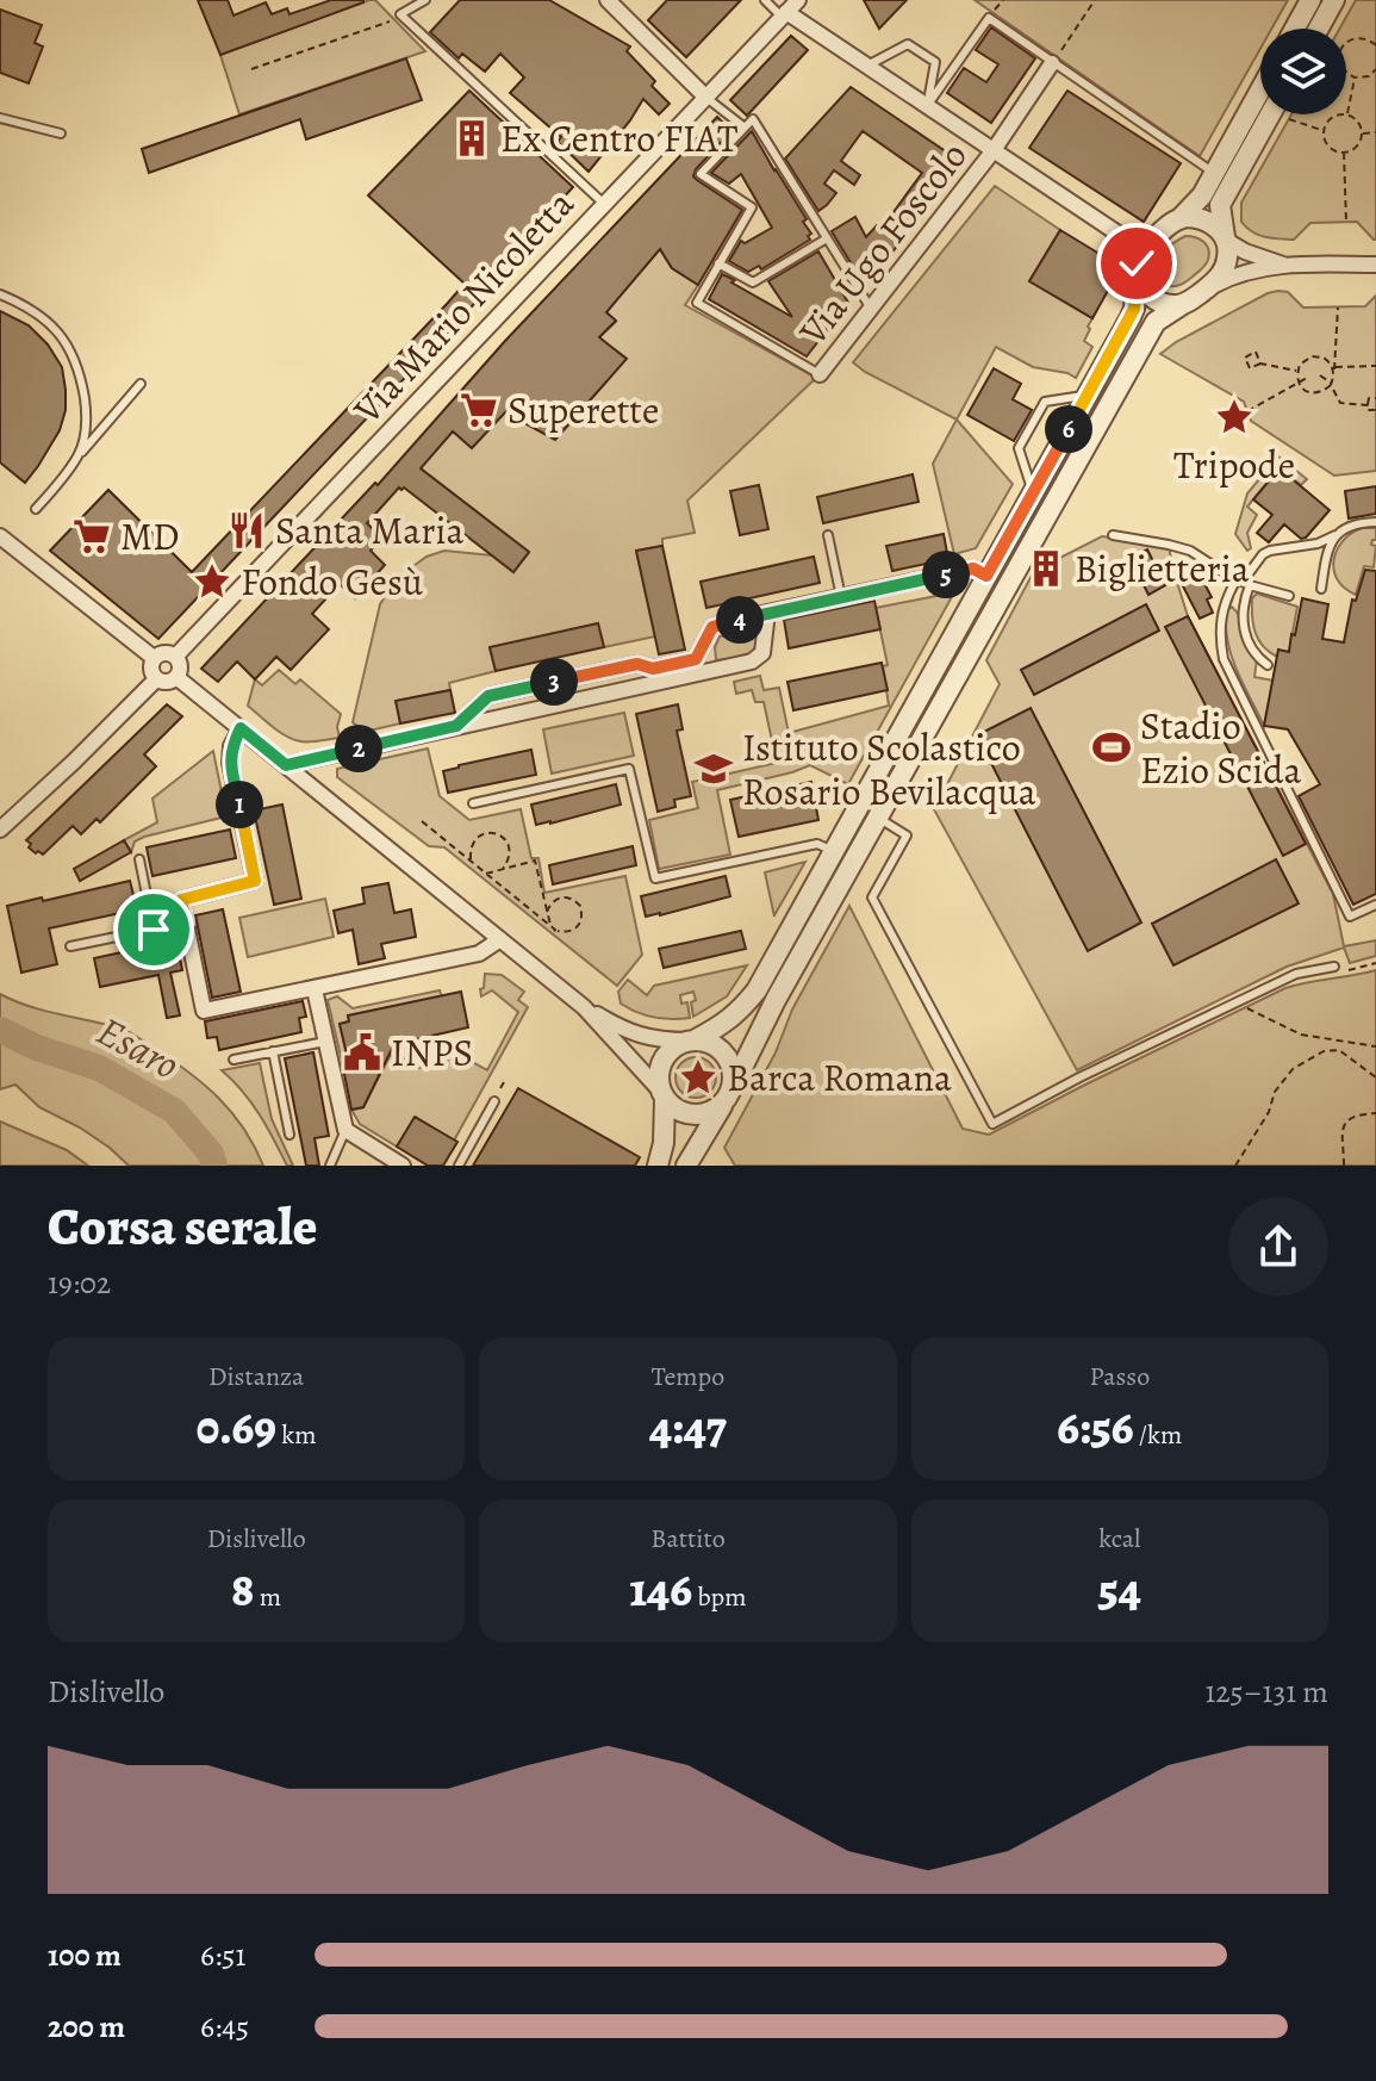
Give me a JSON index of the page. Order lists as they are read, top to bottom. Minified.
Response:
{"streets":{"street":["Via Ugo Foscolo","Via Mario Nicoletta"]},"water":["Esaro"],"places":{"building":["Ex Centro FIAT","Biglietteria"],"supermarket":["Superette","MD"],"place":["Tripode","Fondo Gesù","Barca Romana"],"restaurant":["Santa Maria"],"sports":["Stadio Ezio Scida"],"school or university":["Istituto Scolastico Rosario Bevilacqua"],"public building":["INPS"]},"page":{"pins":["6","5","4","3","2","1"],"heading":["Corsa serale","19:02"],"stats":[["Distanza","0.69 km"],["Tempo","4:47"],["Passo","6:56 /km"],["Dislivello","8 m"],["Battito","146 bpm"],["kcal","54"]],"chart":["Dislivello","125–131 m"],"list":[{"name":"100 m","note":"6:51"},{"name":"200 m","note":"6:45"}]}}
